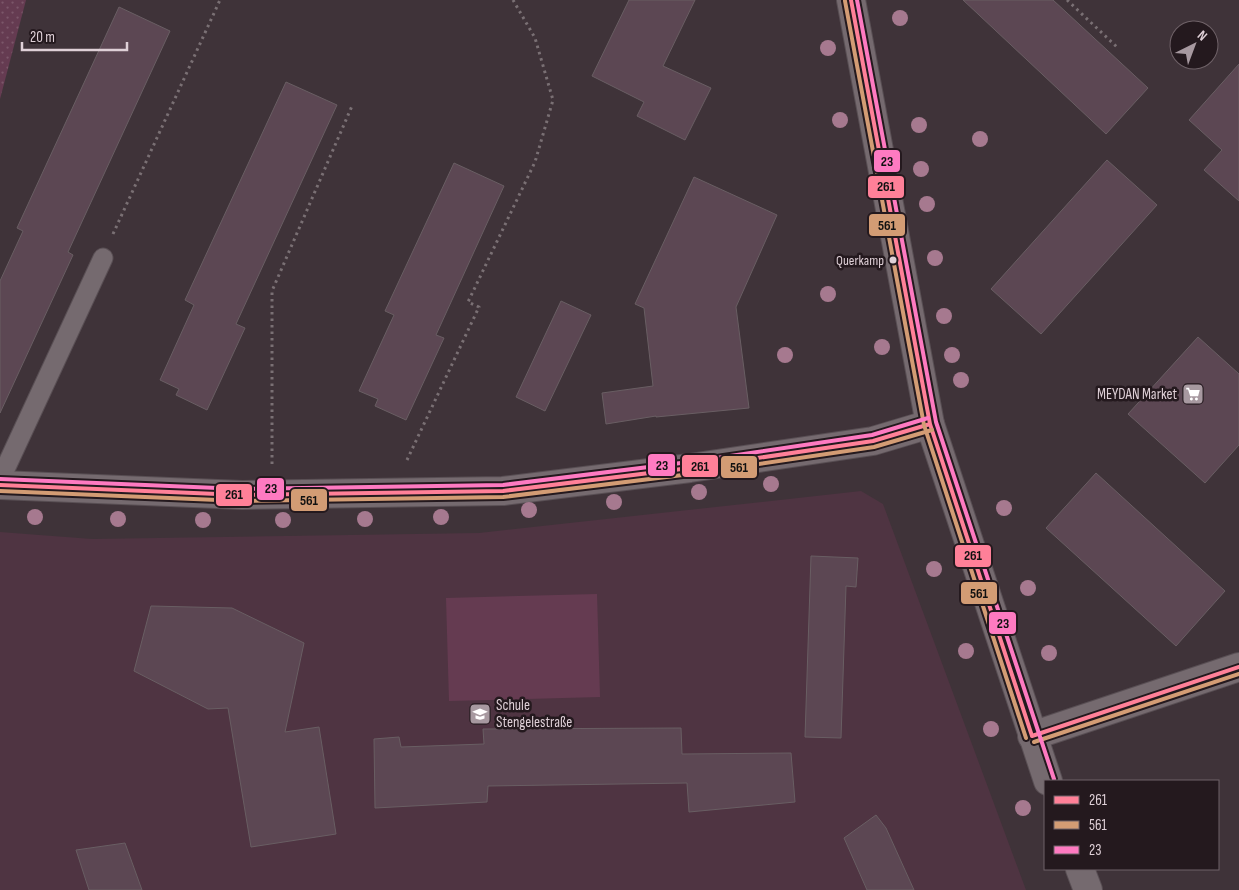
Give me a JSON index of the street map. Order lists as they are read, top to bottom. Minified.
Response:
{"places":{"other":["Querkamp"],"supermarket":["MEYDAN Market"],"school or university":["Schule Stengelestraße"]},"lines":["transit line 261","transit line 23","transit line 561"],"legend":["261","561","23"],"scale_bar":"20 m","north":"top right"}
